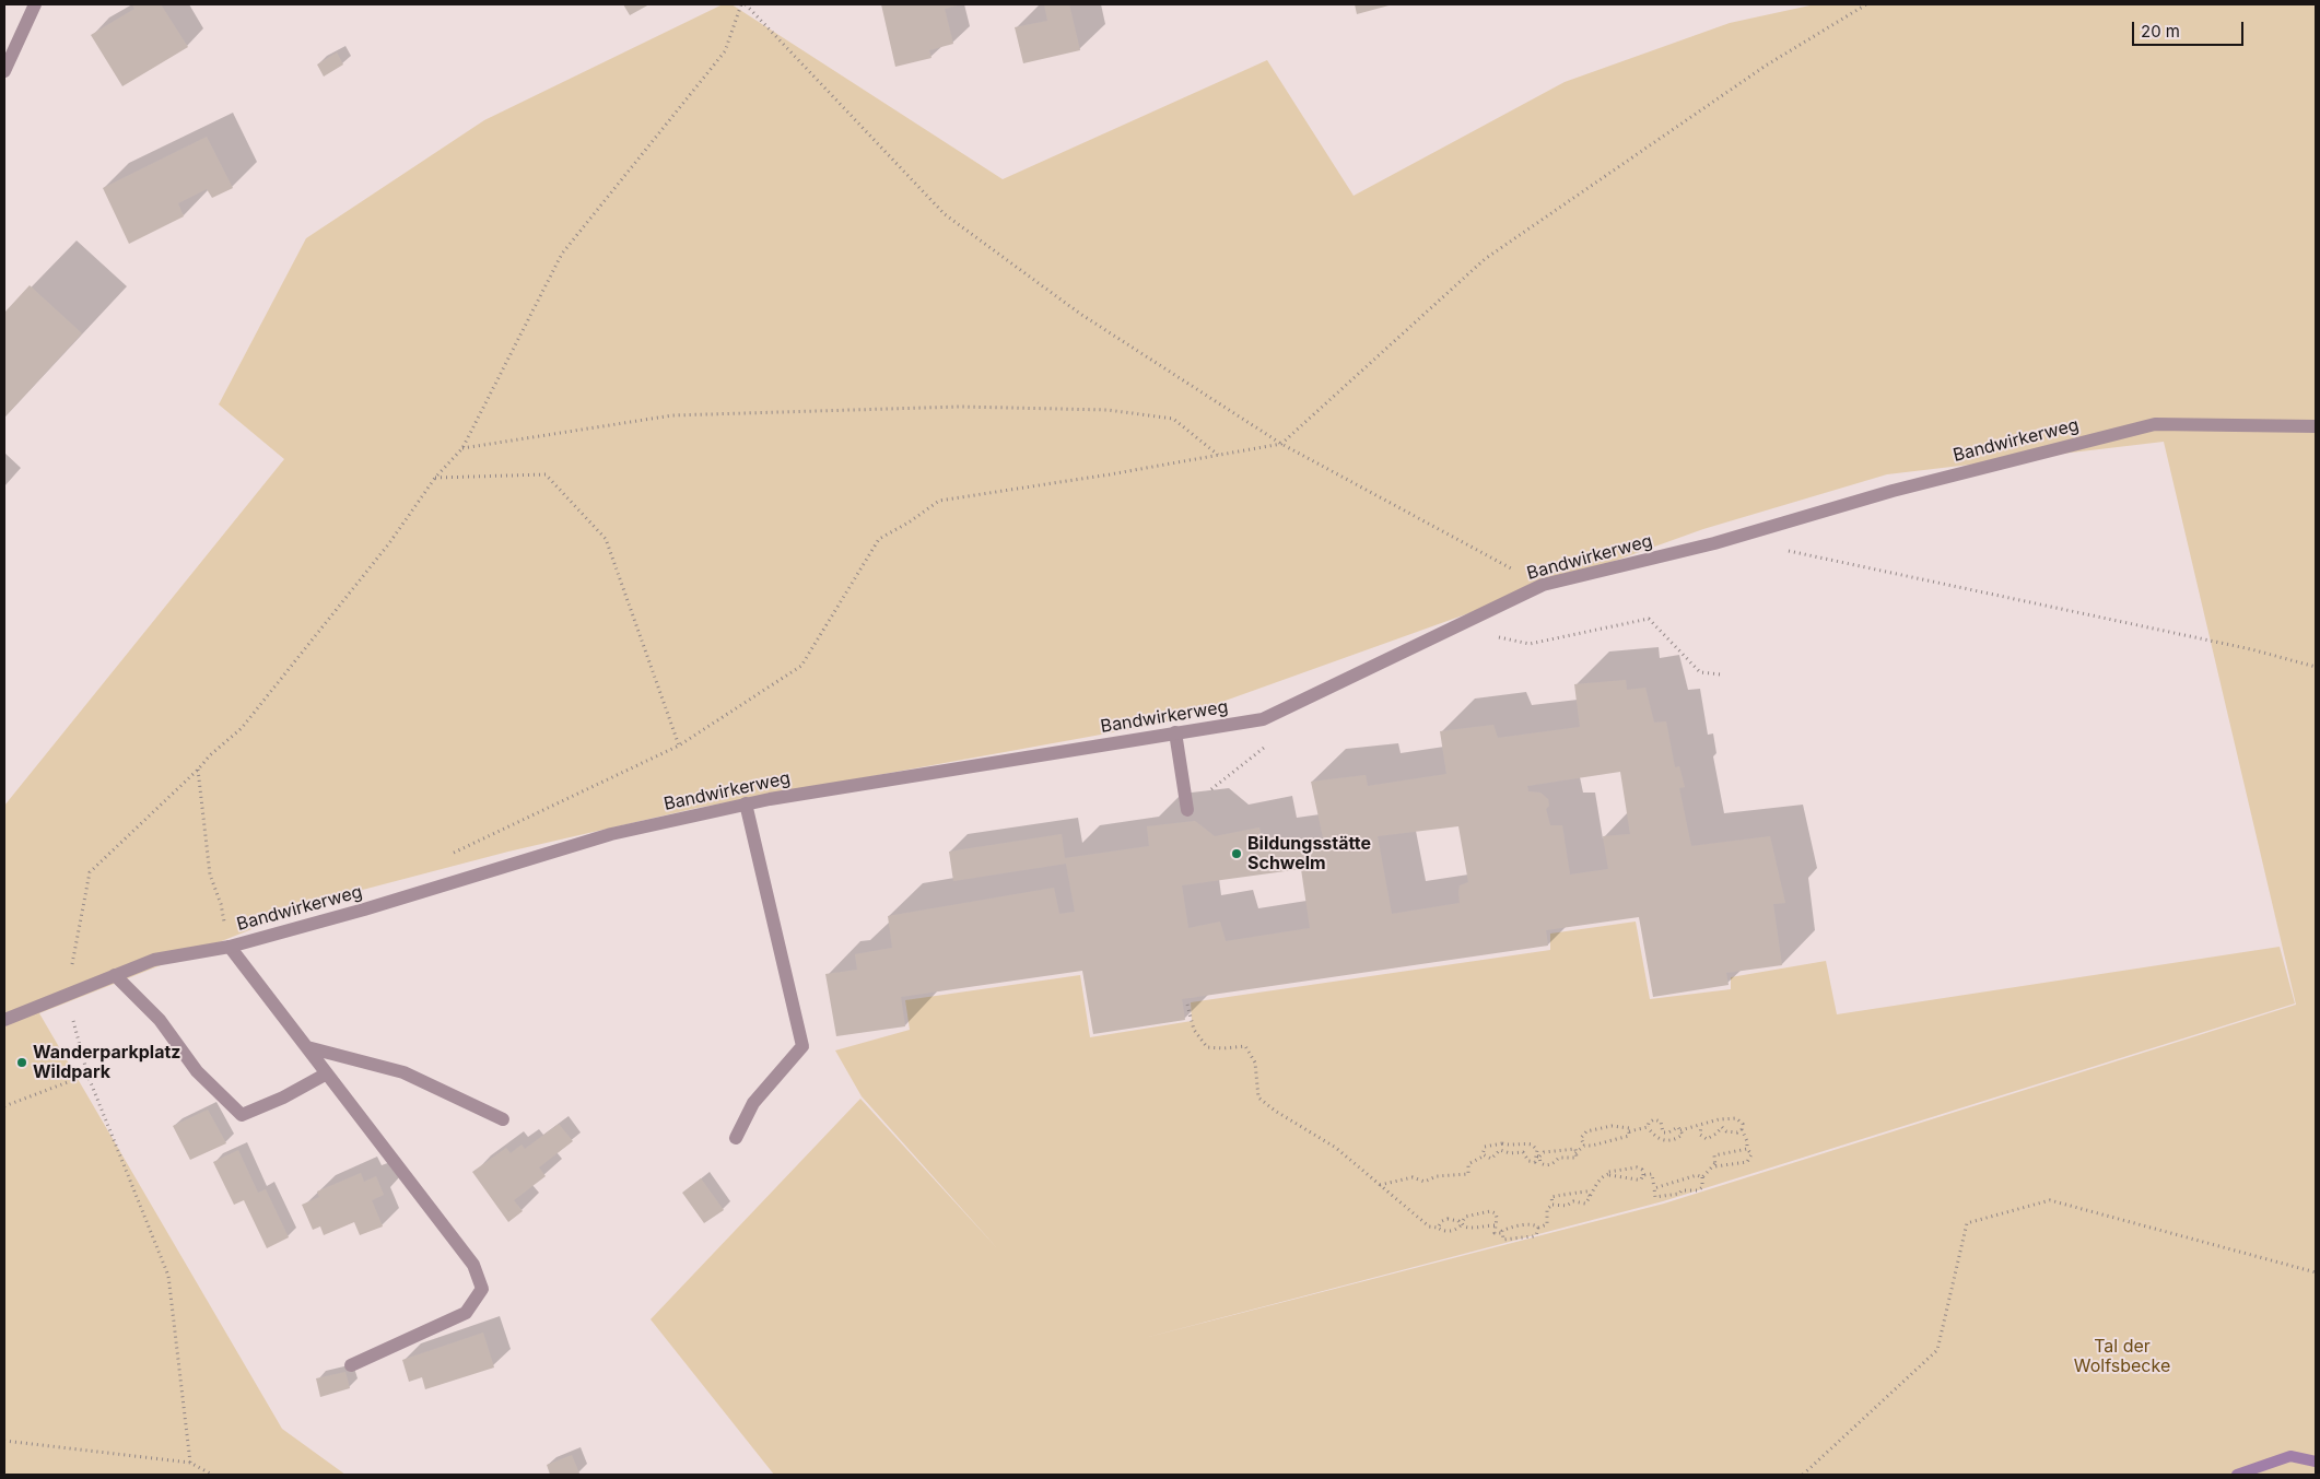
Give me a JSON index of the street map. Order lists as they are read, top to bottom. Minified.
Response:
{"streets":{"street":["Bandwirkerweg"]},"parks":["Tal der Wolfsbecke"],"places":["Bildungsstätte Schwelm","Wanderparkplatz Wildpark"],"scale_bar":"20 m"}
